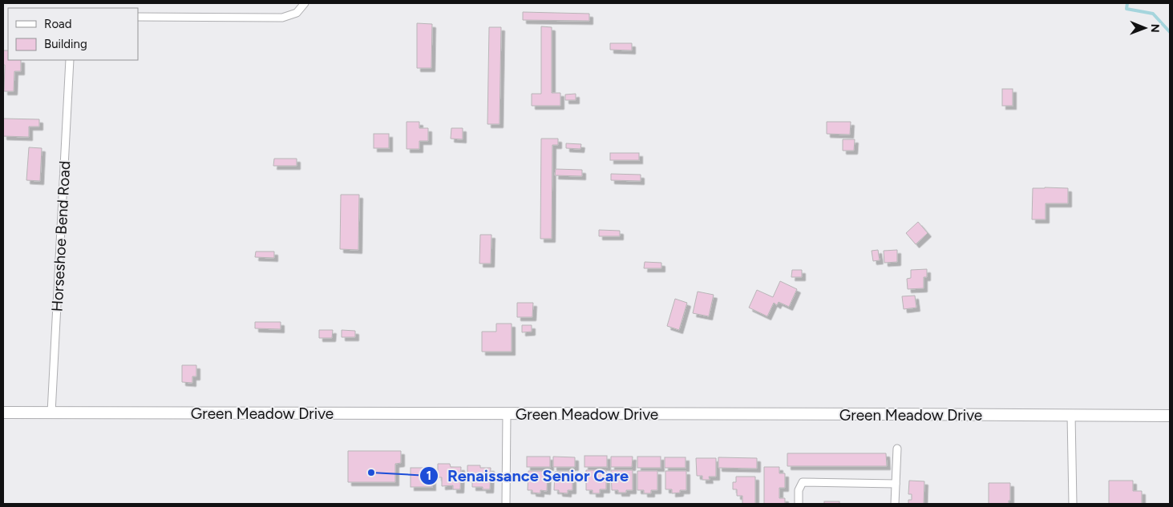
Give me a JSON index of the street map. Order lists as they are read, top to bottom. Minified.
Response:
{"streets":{"main road":["Green Meadow Drive"],"street":["Horseshoe Bend Road"]},"crossings":[["Horseshoe Bend Road","Green Meadow Drive"]],"places":["Renaissance Senior Care"],"legend":["Road","Building"],"north":"right"}
